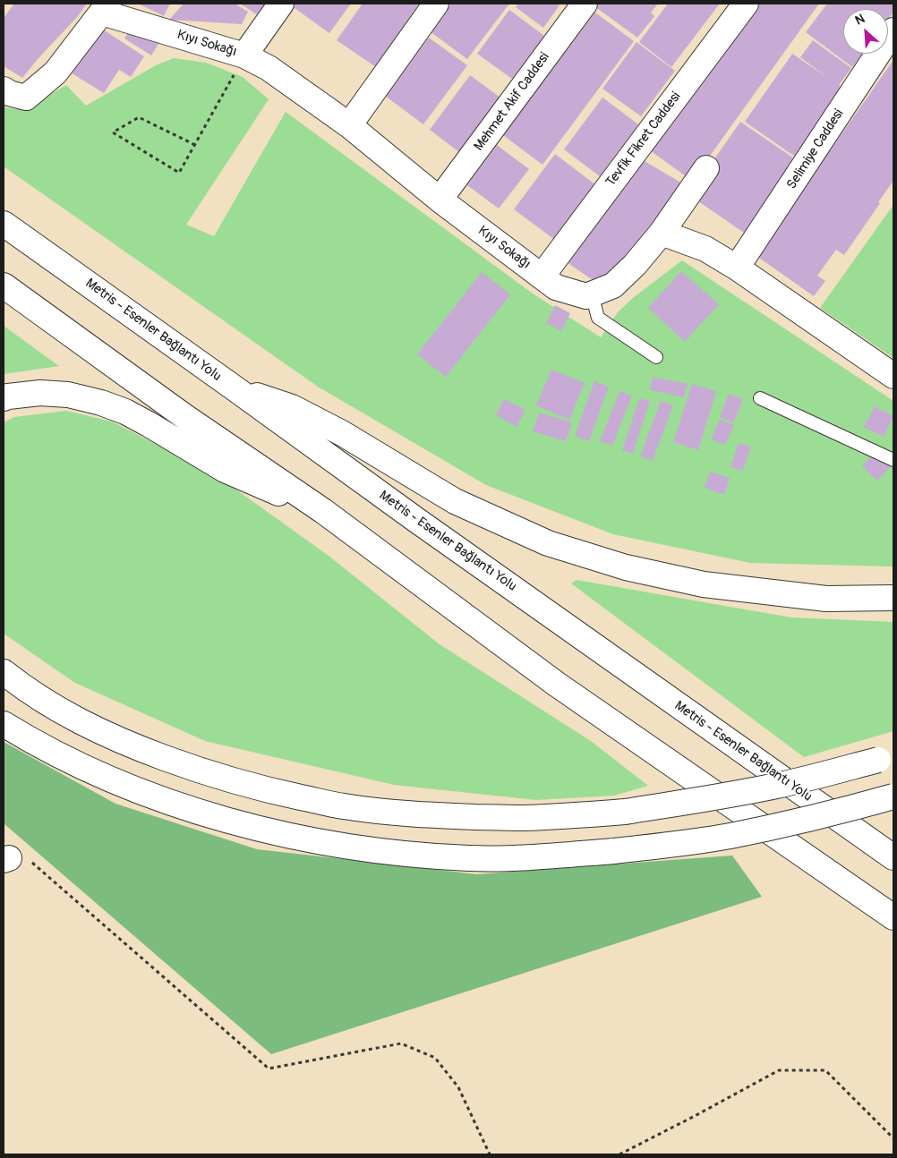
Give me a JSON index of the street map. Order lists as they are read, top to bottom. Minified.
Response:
{"streets":{"main road":["Kıyı Sokağı","Mehmet Akif Caddesi","Tevfik Fikret Caddesi","Selimiye Caddesi","Metris - Esenler Bağlantı Yolu"]},"crossings":[["Kıyı Sokağı","Mehmet Akif Caddesi"],["Kıyı Sokağı","Tevfik Fikret Caddesi"]],"north":"top left"}
